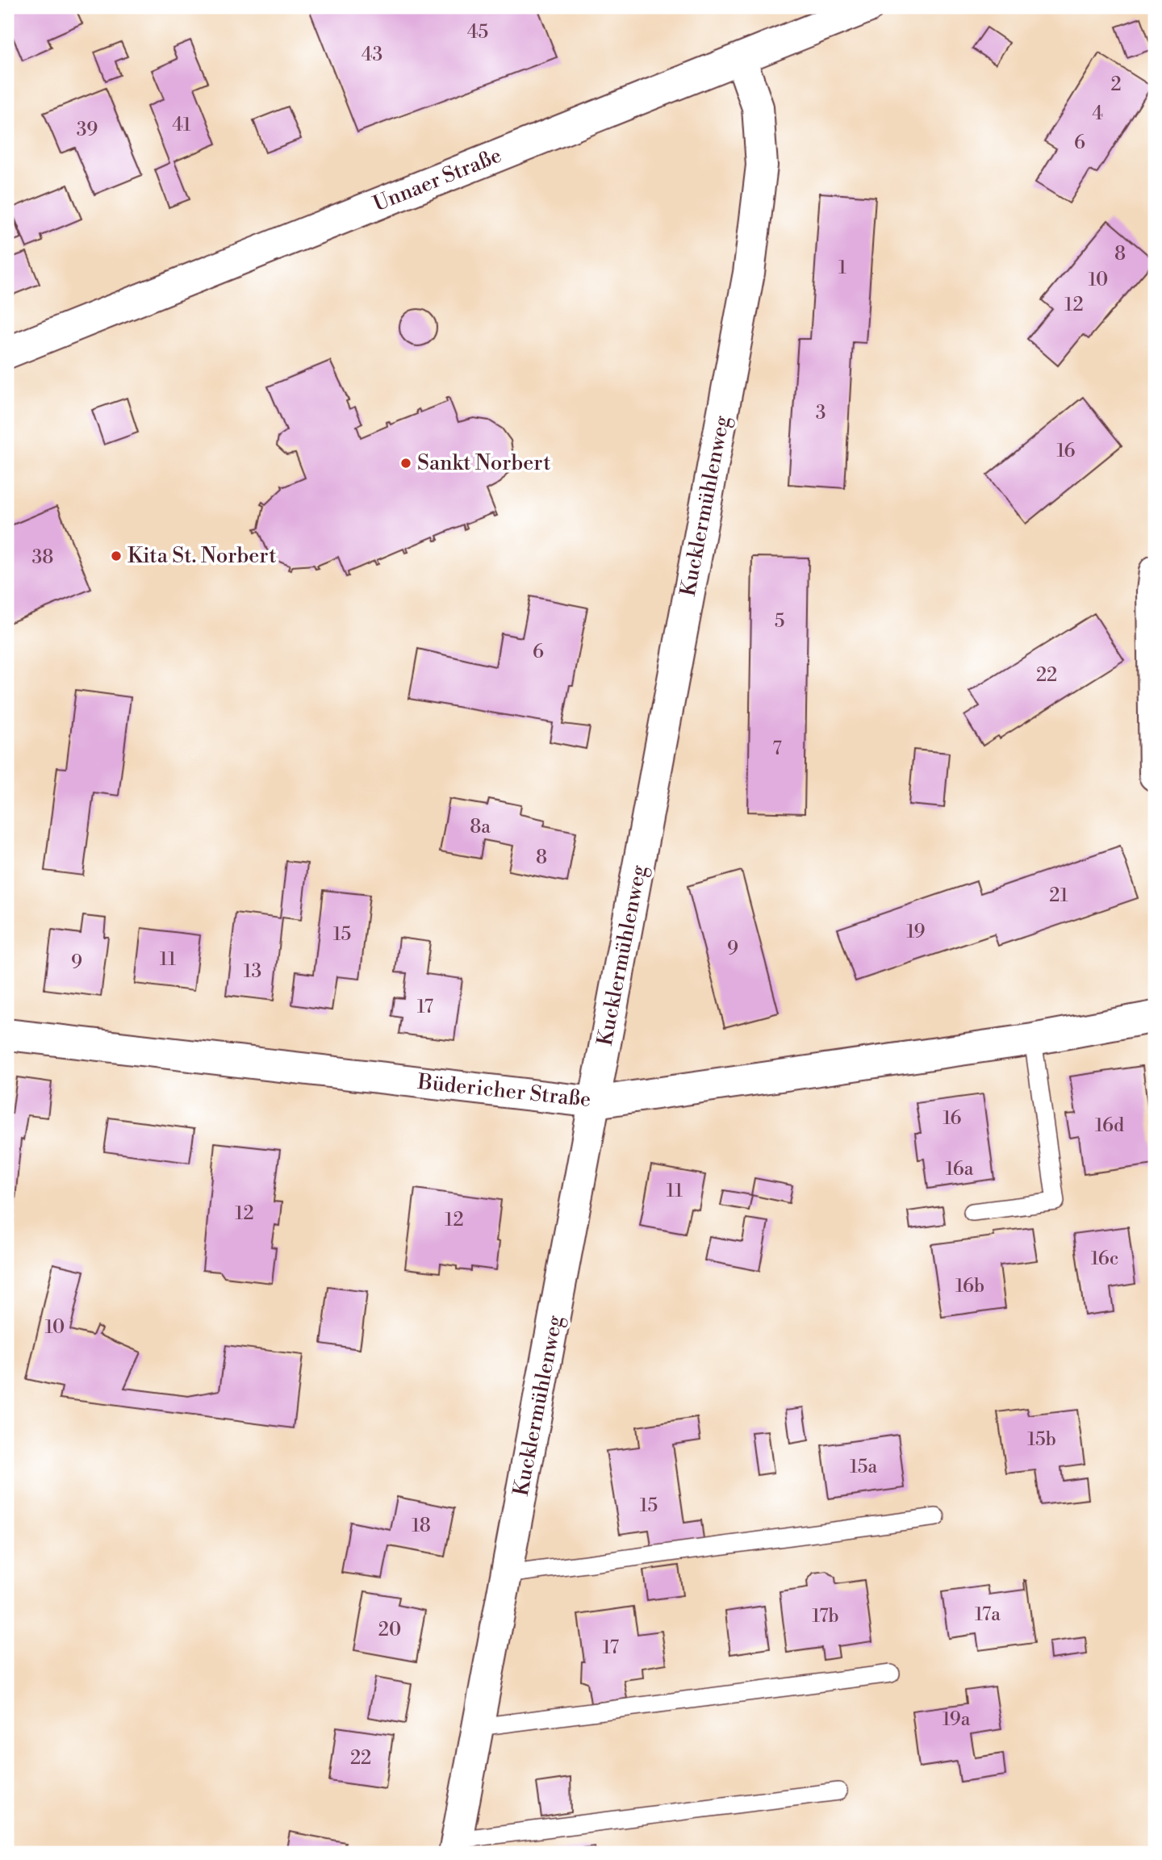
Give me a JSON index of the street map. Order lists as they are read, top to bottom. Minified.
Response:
{"streets":{"street":["Unnaer Straße","Kucklermühlenweg","Büdericher Straße"]},"crossings":[["Unnaer Straße","Kucklermühlenweg"],["Kucklermühlenweg","Büdericher Straße"]],"places":["Sankt Norbert","Kita St. Norbert"],"house_numbers":["45","43","2","4","41","39","6","8","1","10","12","3","16","38","5","6","22","7","8a","8","21","19","15","9","11","9","13","17","16","16d","16a","11","12","12","16c","16b","10","15b","15a","15","18","17a","17b","20","17","19a","22"]}
